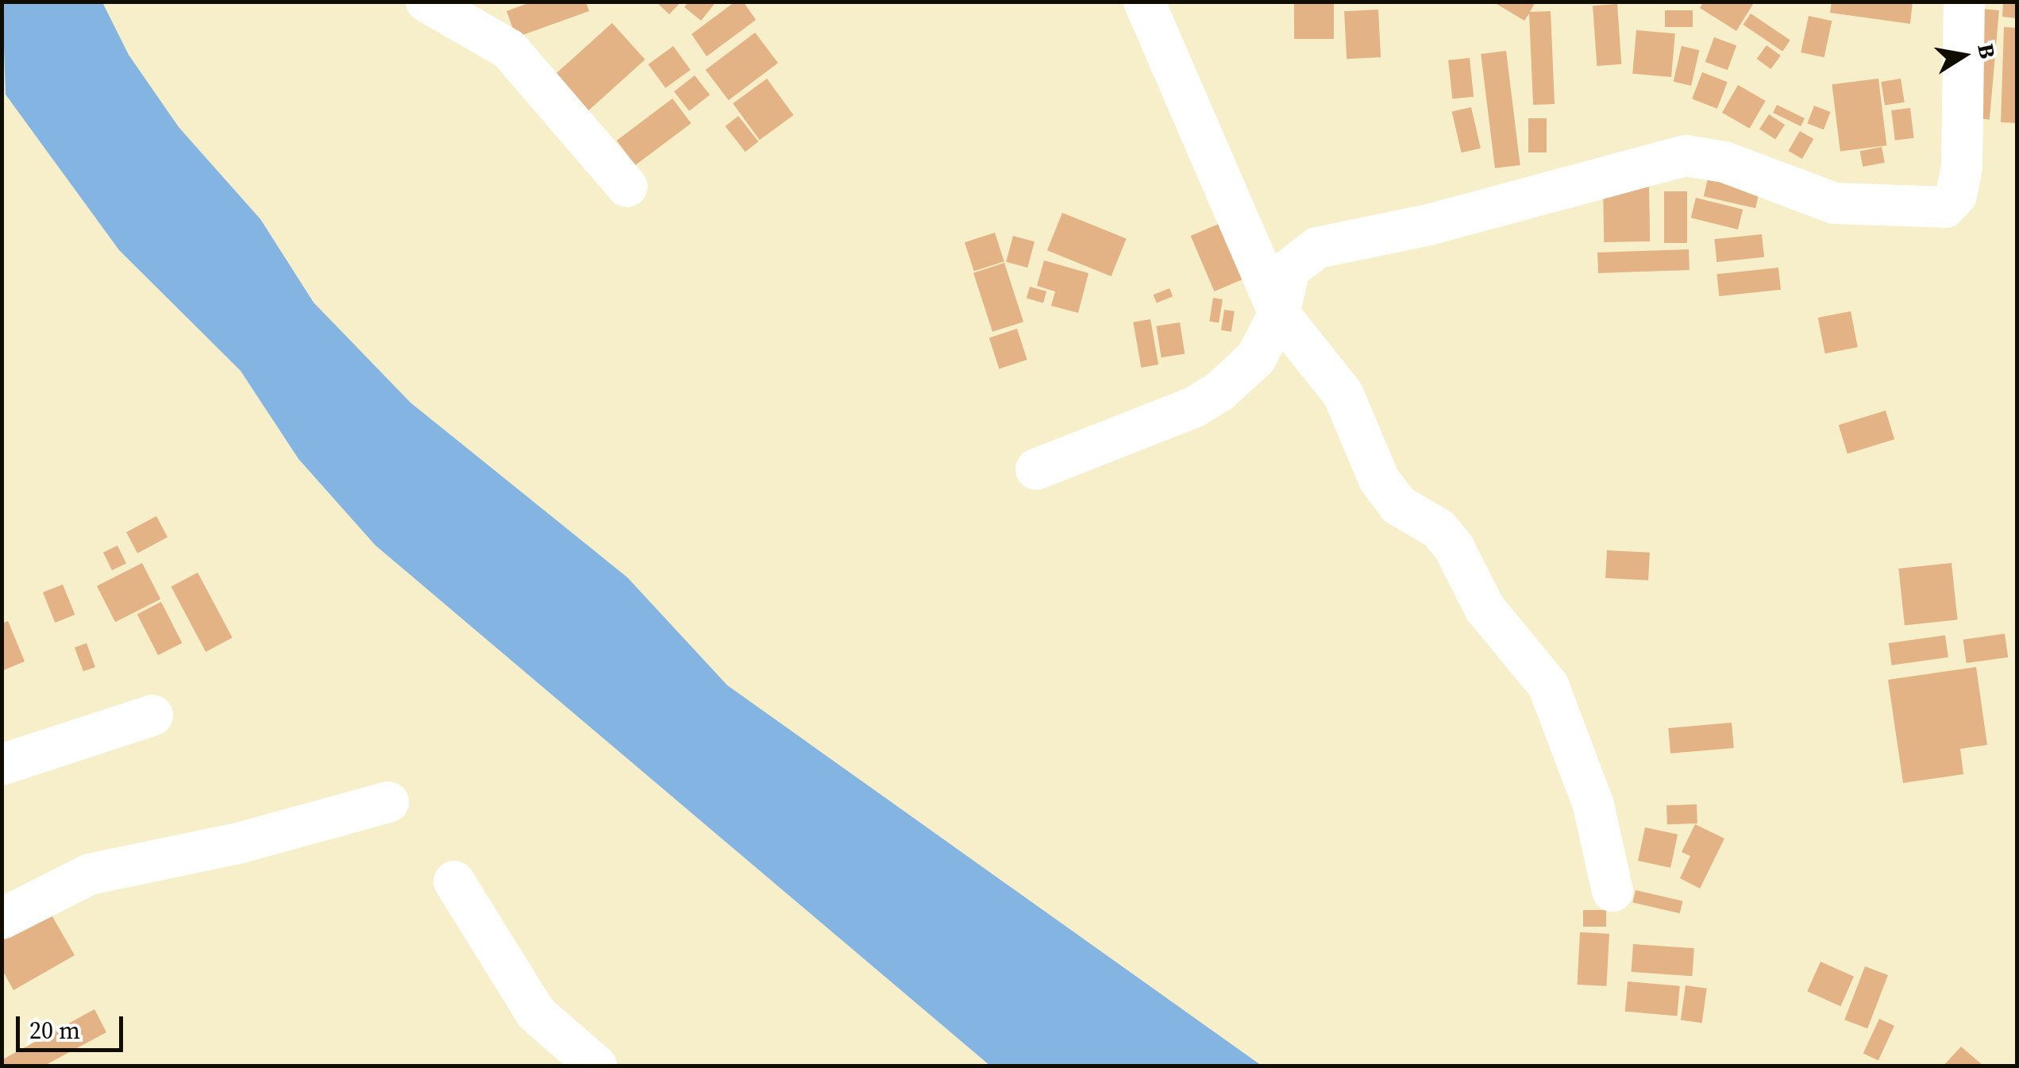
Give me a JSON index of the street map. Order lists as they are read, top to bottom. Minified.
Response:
{"scale_bar":"20 m","north":"right"}
